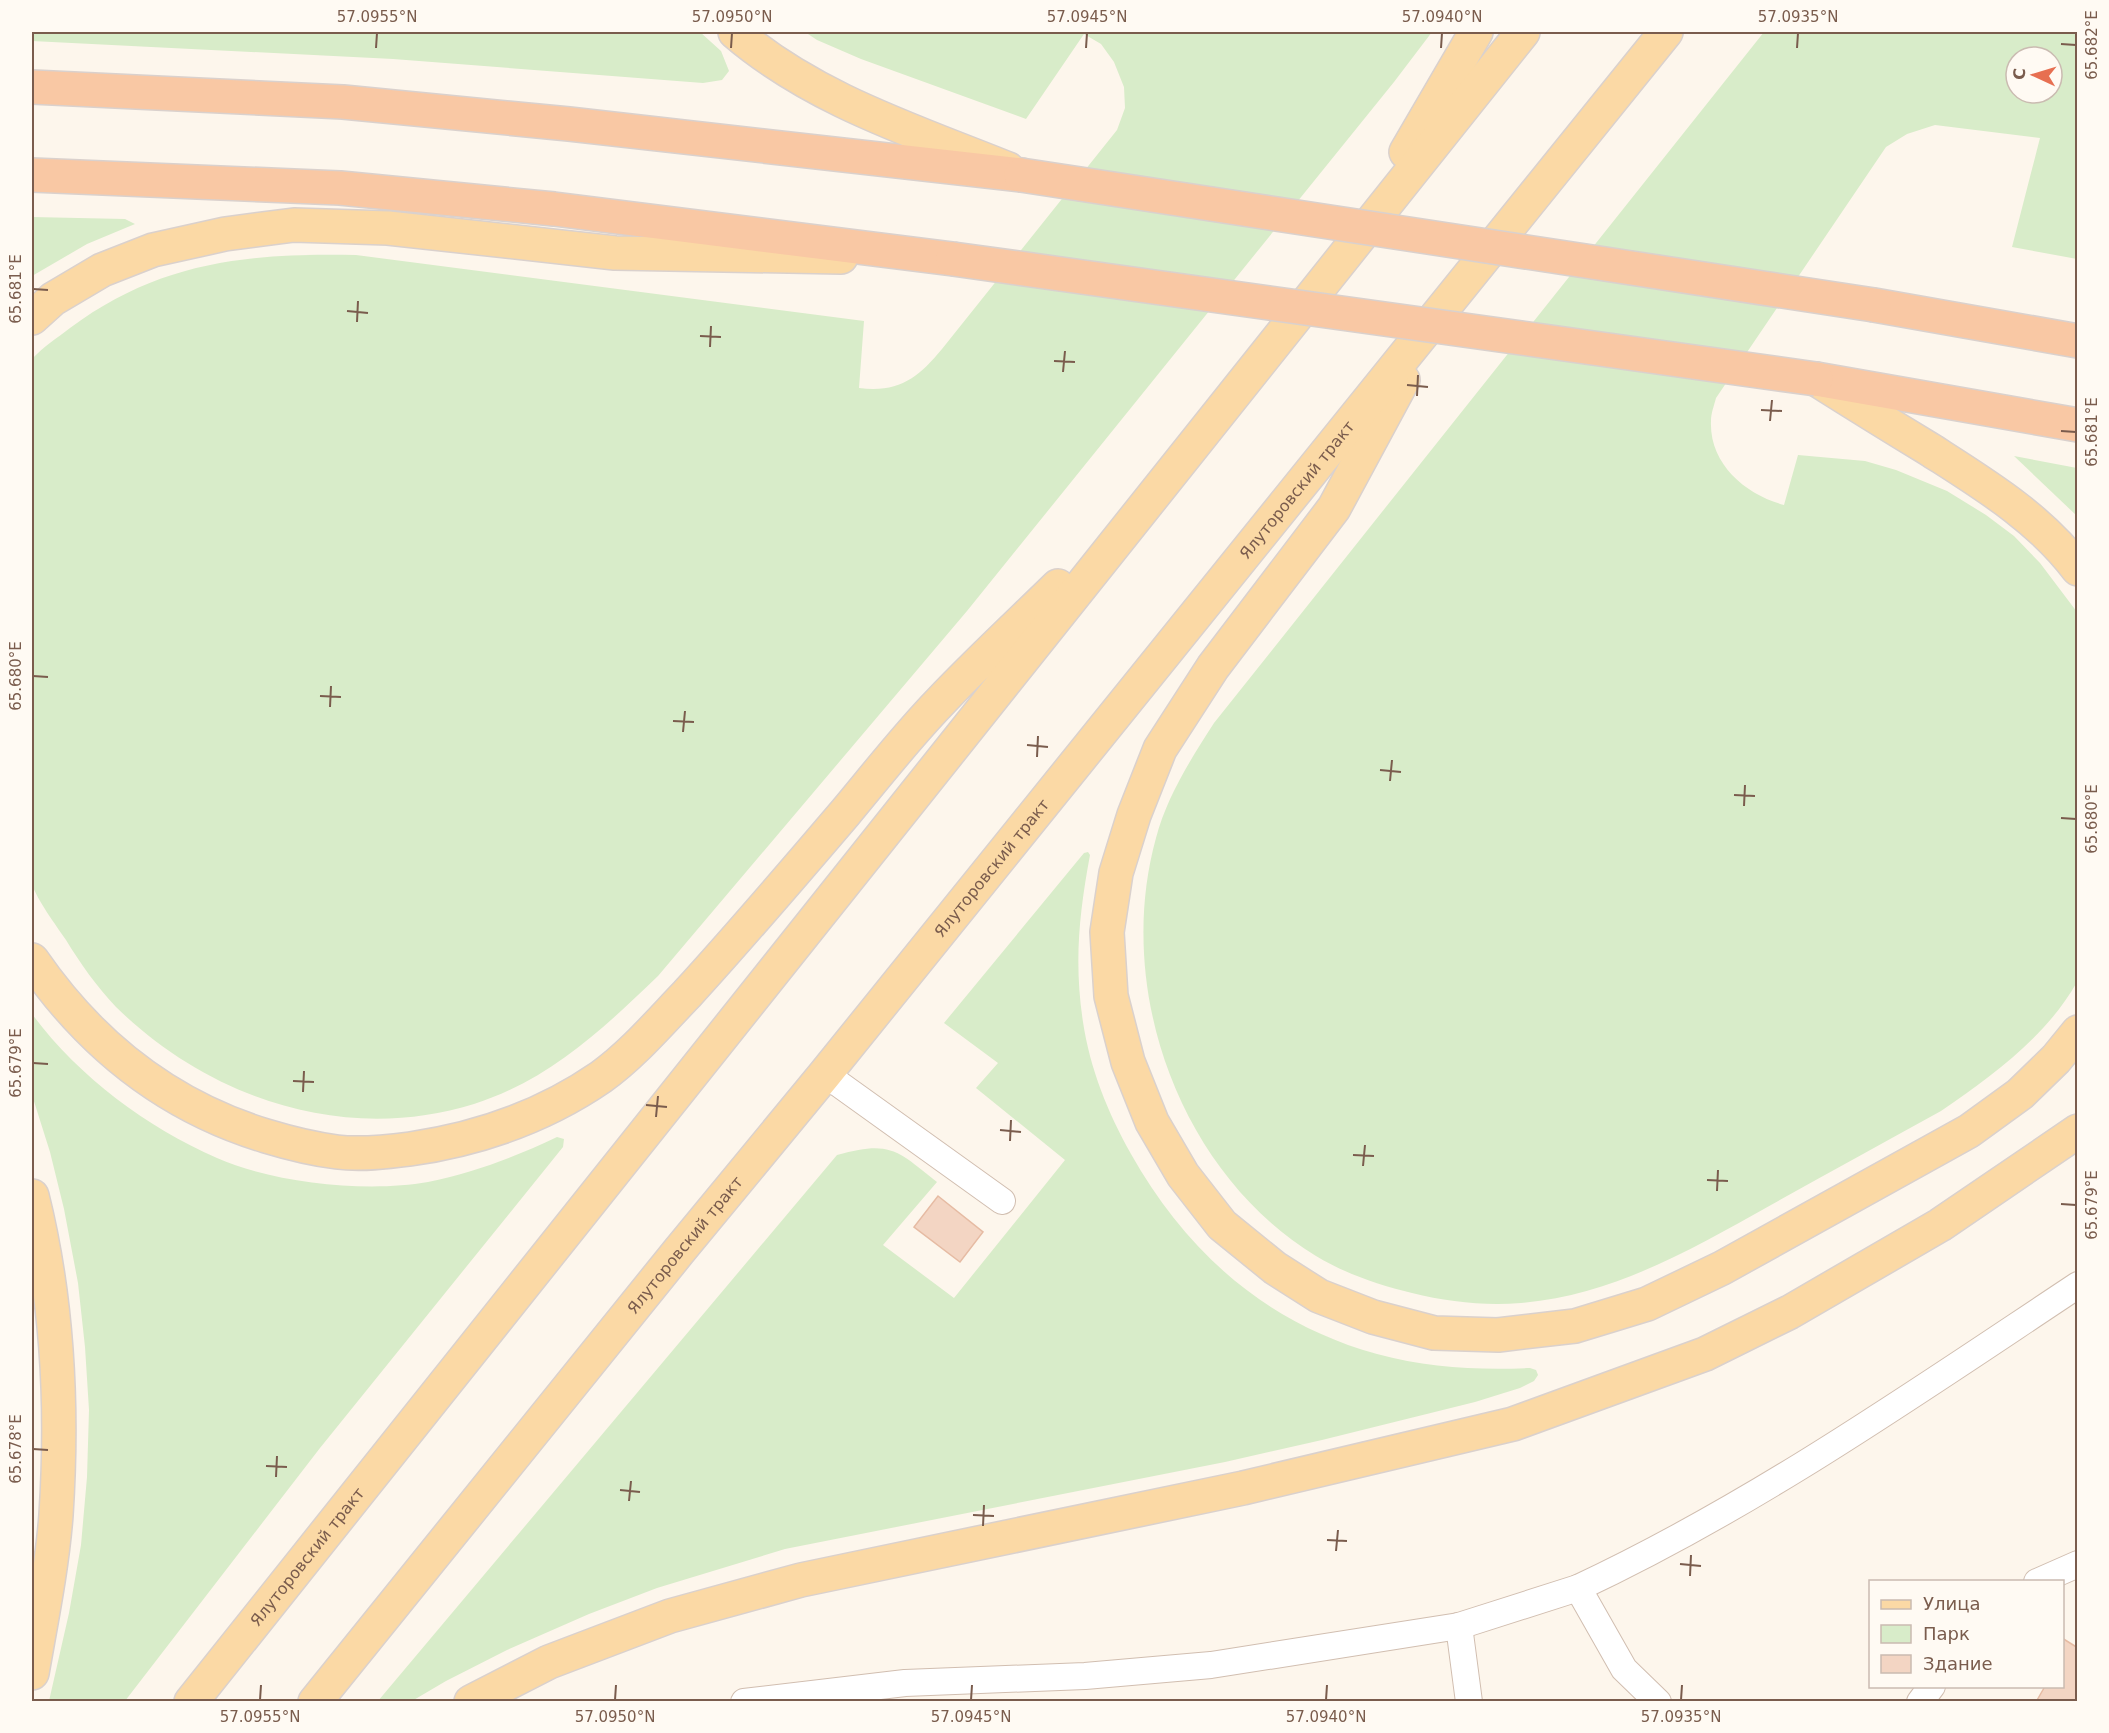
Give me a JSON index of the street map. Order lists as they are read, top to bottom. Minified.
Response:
{"streets":{"main road":["Ялуторовский тракт"]},"legend":["Улица","Парк","Здание"],"north":"left","coordinates":["57.0955°N","57.0950°N","57.0945°N","57.0940°N","57.0935°N","65.682°E","65.681°E","65.680°E","65.679°E","65.678°E"]}
